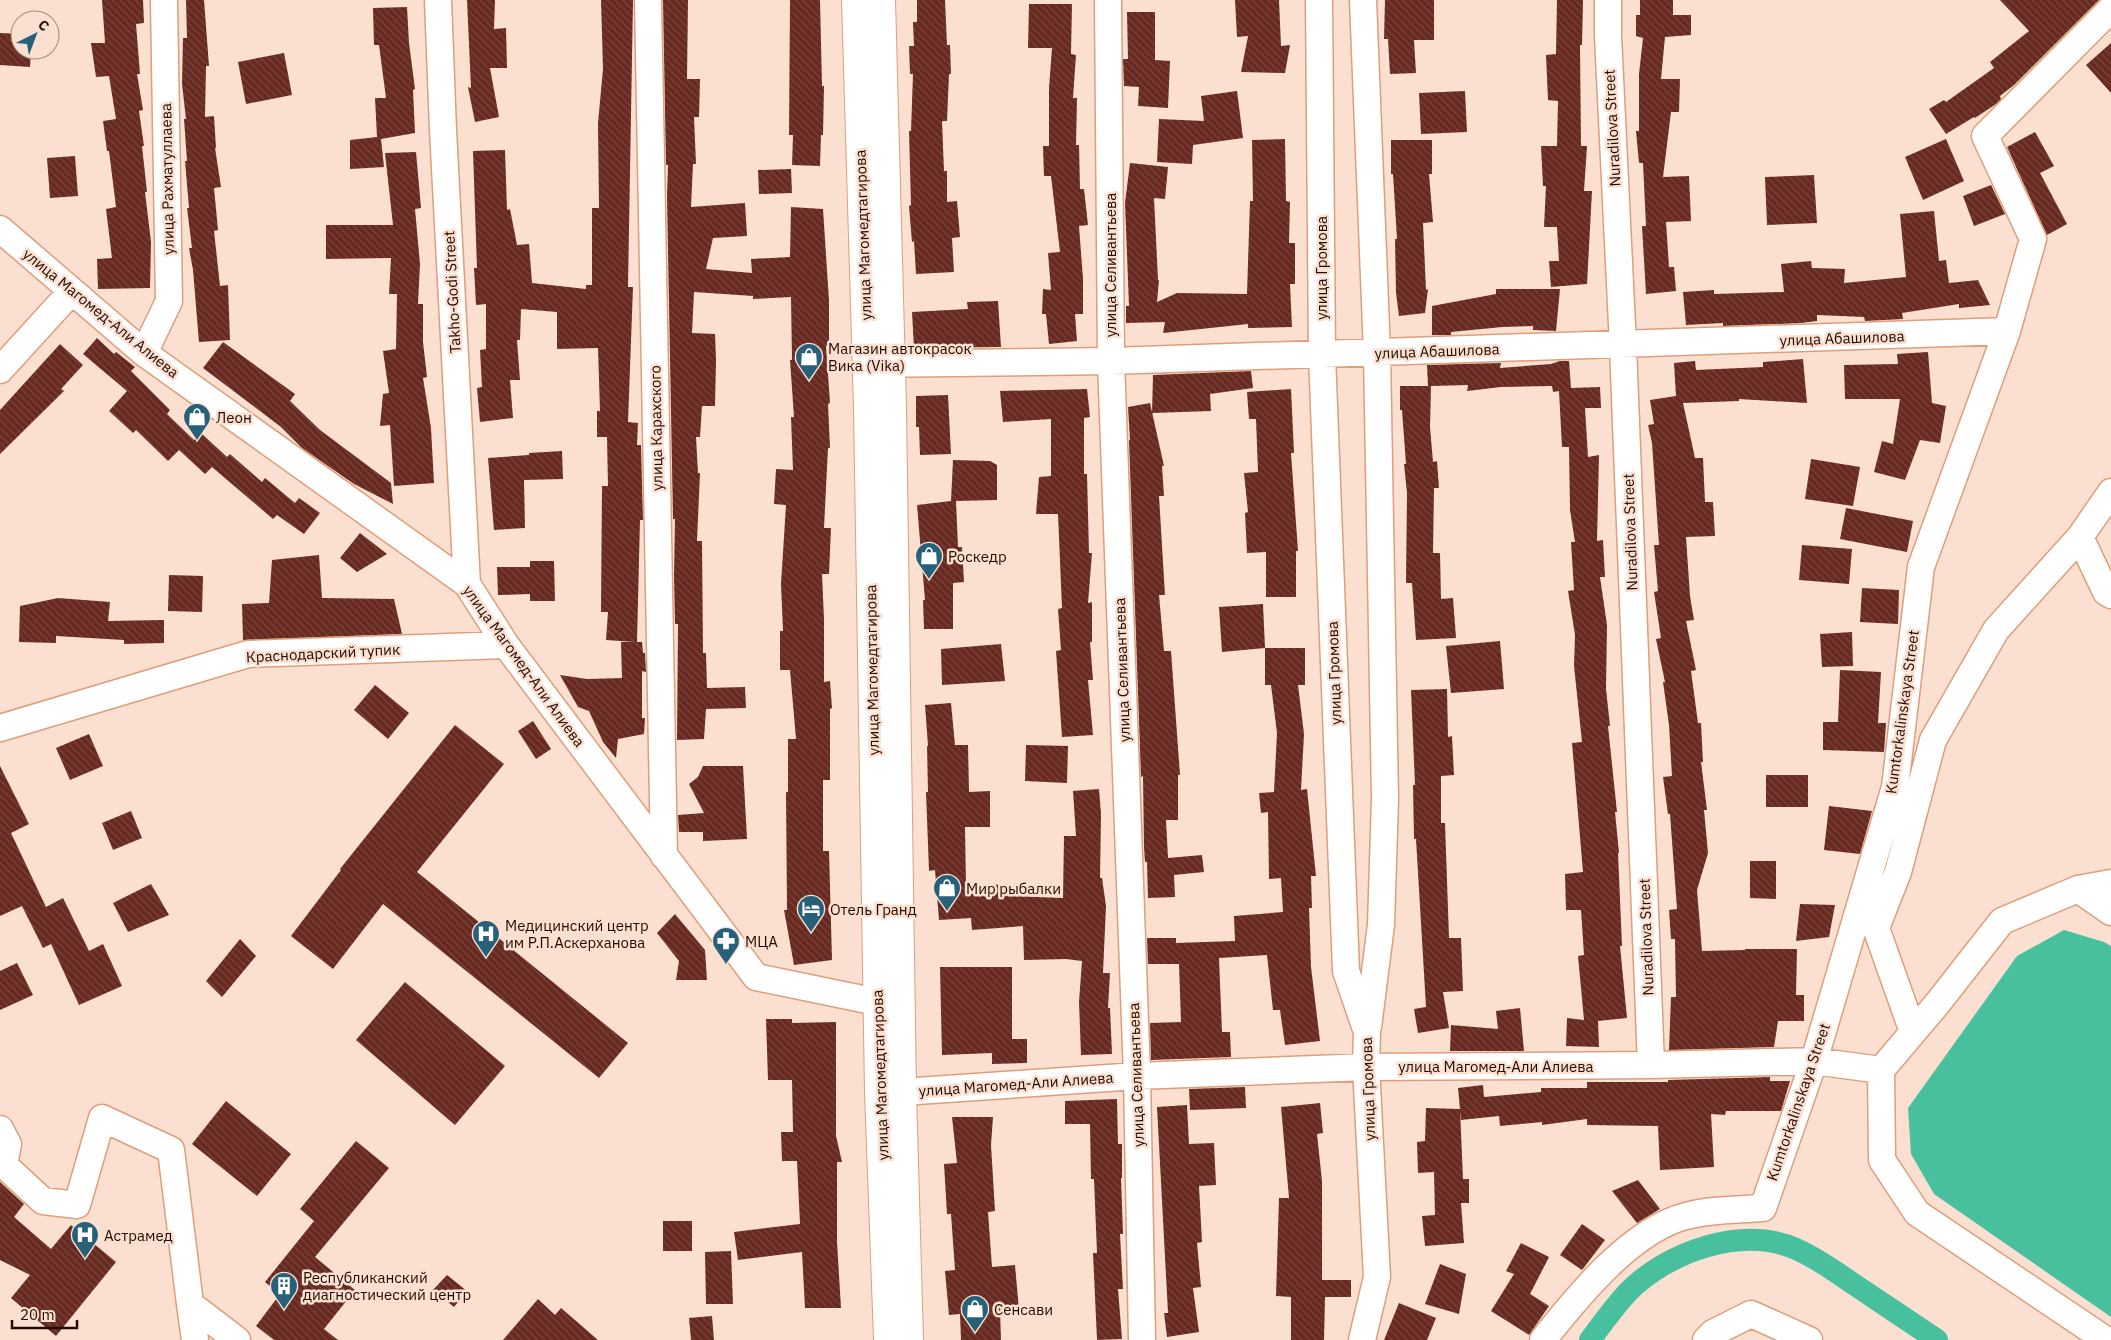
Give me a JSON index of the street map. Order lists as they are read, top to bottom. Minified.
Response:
{"streets":{"main road":["улица Магомедтагирова"],"street":["Nuradilova Street","улица Рахматуллаева","улица Селивантьева","улица Громова","Takho-Godi Street","улица Магомед-Али Алиева","улица Абашилова","улица Карахского","Краснодарский тупик","Kumtorkalinskaya Street"]},"crossings":[["Nuradilova Street","улица Магомед-Али Алиева"],["Nuradilova Street","улица Абашилова"],["улица Рахматуллаева","улица Магомед-Али Алиева"],["улица Магомедтагирова","улица Магомед-Али Алиева"],["улица Магомедтагирова","улица Абашилова"],["улица Селивантьева","улица Магомед-Али Алиева"],["улица Селивантьева","улица Абашилова"],["улица Громова","улица Магомед-Али Алиева"],["улица Громова","улица Абашилова"],["Takho-Godi Street","улица Магомед-Али Алиева"],["улица Магомед-Али Алиева","улица Карахского"],["улица Магомед-Али Алиева","Краснодарский тупик"],["улица Магомед-Али Алиева","Kumtorkalinskaya Street"],["улица Абашилова","Kumtorkalinskaya Street"]],"places":{"shop":["Магазин автокрасок Вика (Vika)","Леон","Роскедр","Мир рыбалки","Сенсави"],"hotel":["Отель Гранд"],"hospital":["Медицинский центр им Р.П.Аскерханова","Астрамед"],"pharmacy":["МЦА"],"building":["Республиканский диагностический центр"]},"scale_bar":"20 m","north":"top right"}
